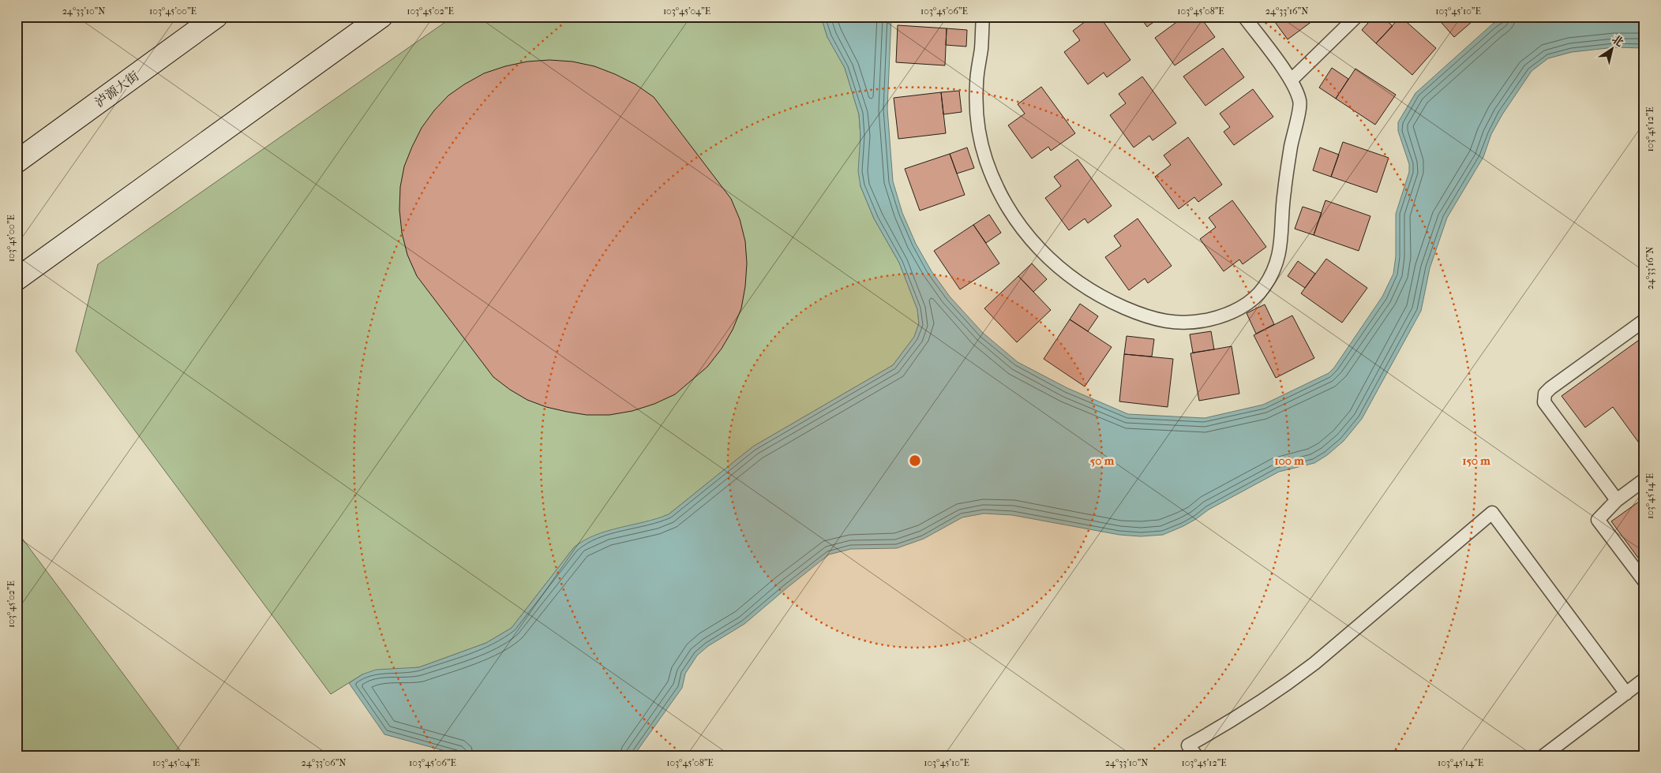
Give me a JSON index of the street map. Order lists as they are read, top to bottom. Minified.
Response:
{"streets":{"main road":["泸源大街"]},"north":"top right","coordinates":["24°33'10\"N","103°45'00\"E","103°45'02\"E","103°45'04\"E","103°45'06\"E","103°45'08\"E","24°33'16\"N","103°45'10\"E","103°45'12\"E","103°45'14\"E","24°33'06\"N"],"rings":["50 m","100 m","150 m"]}
